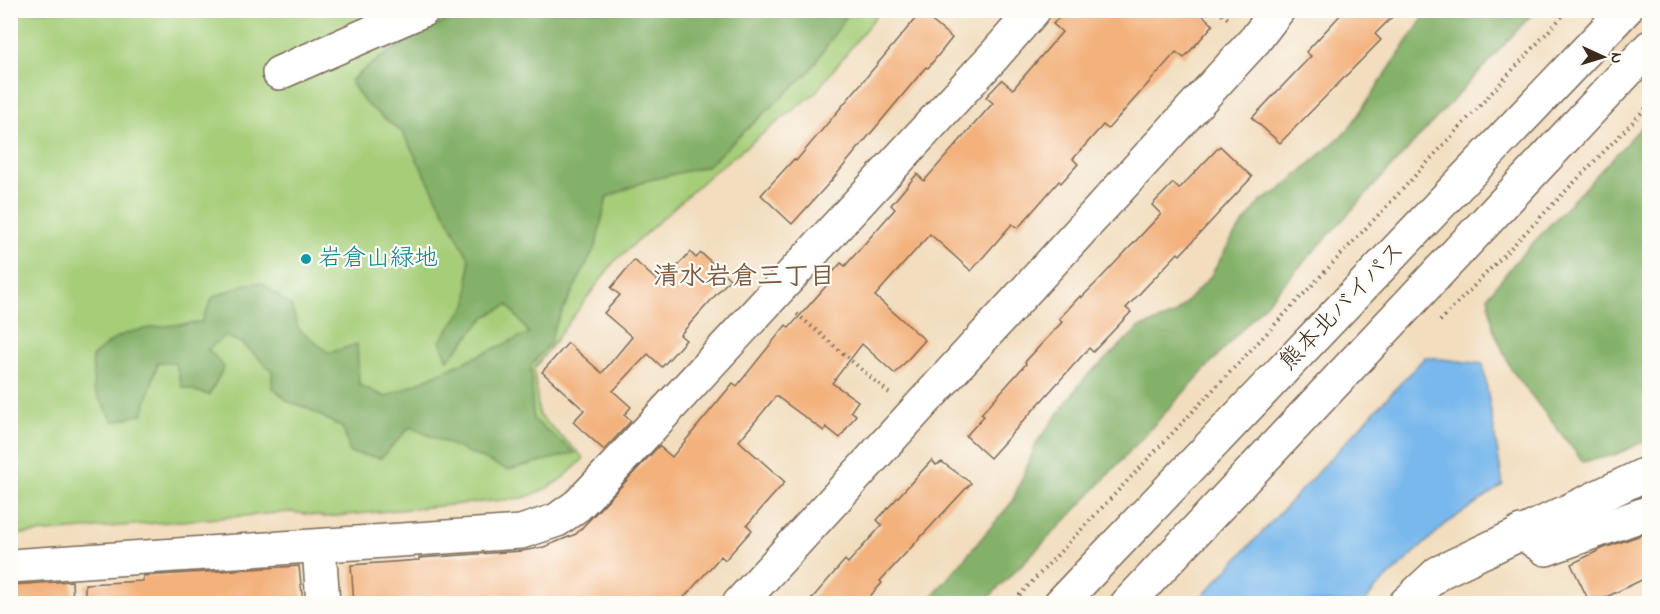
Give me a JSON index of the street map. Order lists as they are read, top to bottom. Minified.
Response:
{"streets":{"main road":["熊本北バイパス"]},"districts":["清水岩倉三丁目"],"places":["岩倉山緑地"],"north":"right"}
